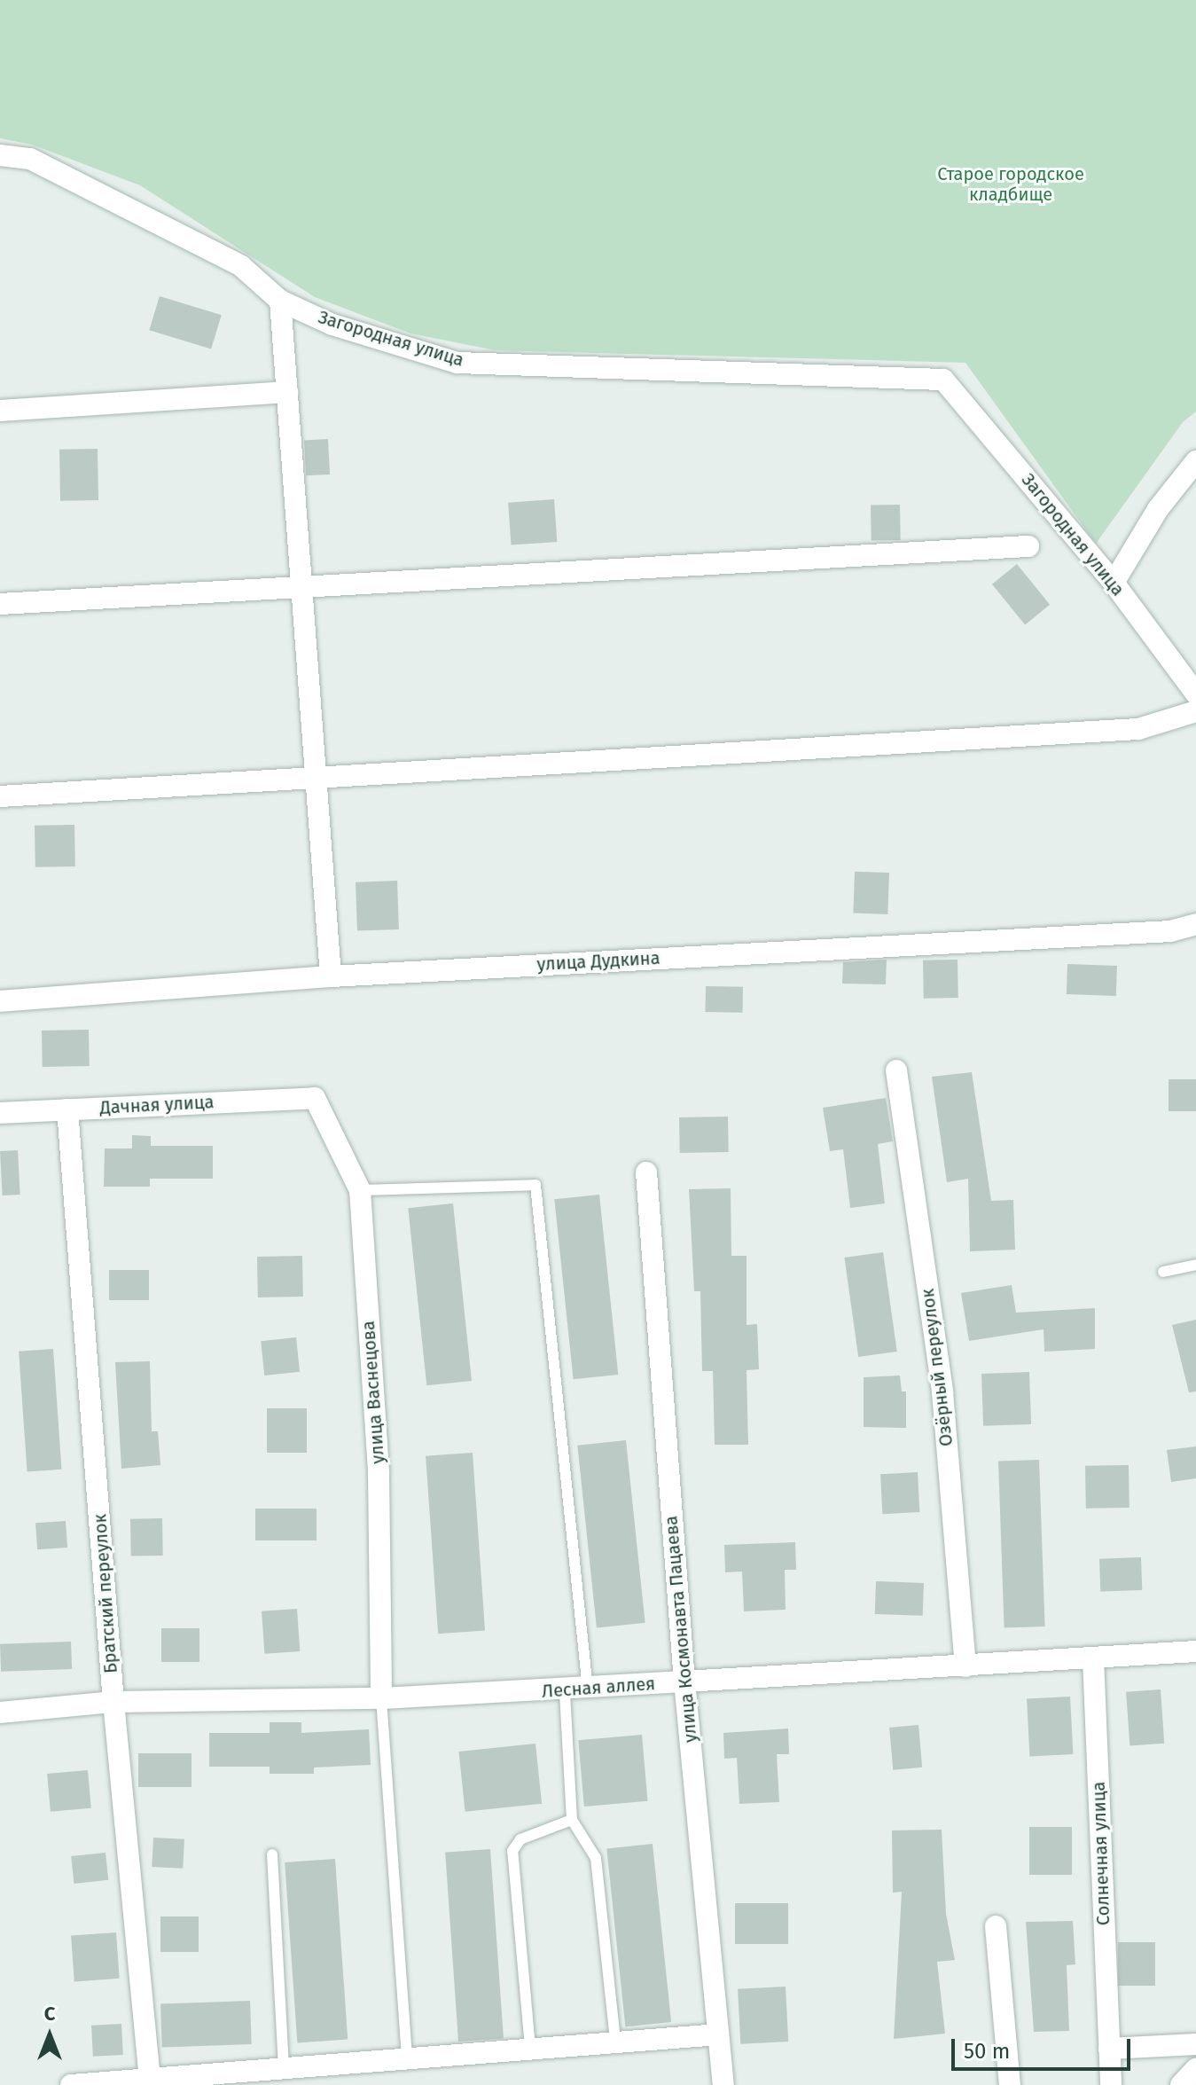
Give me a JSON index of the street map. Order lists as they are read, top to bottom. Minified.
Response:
{"streets":{"street":["Загородная улица","улица Дудкина","Дачная улица","Озёрный переулок","улица Васнецова","Братский переулок","улица Космонавта Пацаева","Лесная аллея","Солнечная улица"]},"crossings":[["Дачная улица","улица Васнецова"],["Дачная улица","Братский переулок"],["Озёрный переулок","Лесная аллея"],["улица Васнецова","Лесная аллея"],["Братский переулок","Лесная аллея"],["улица Космонавта Пацаева","Лесная аллея"],["Лесная аллея","Солнечная улица"]],"parks":["Старое городское кладбище"],"scale_bar":"50 m","north":"top"}
